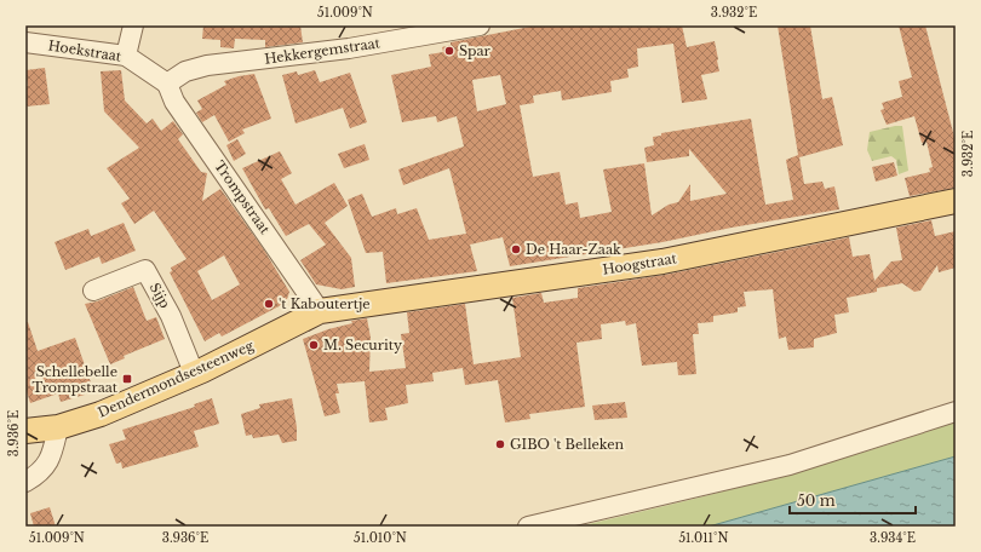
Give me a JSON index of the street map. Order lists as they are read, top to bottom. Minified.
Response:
{"streets":{"main road":["Hoogstraat","Dendermondsesteenweg"],"street":["Hoekstraat","Hekkergemstraat","Trompstraat","Sijp"]},"crossings":[["Hoekstraat","Hekkergemstraat"],["Hoekstraat","Trompstraat"],["Hekkergemstraat","Trompstraat"],["Trompstraat","Hoogstraat"],["Trompstraat","Dendermondsesteenweg"],["Hoogstraat","Dendermondsesteenweg"],["Sijp","Dendermondsesteenweg"]],"places":{"other":["Spar","De Haar-Zaak","'t Kaboutertje","M. Security","GIBO 't Belleken"],"transit":["Schellebelle Trompstraat"]},"scale_bar":"50 m","coordinates":["51.009°N","3.932°E","3.936°E","51.010°N","51.011°N","3.934°E"]}
